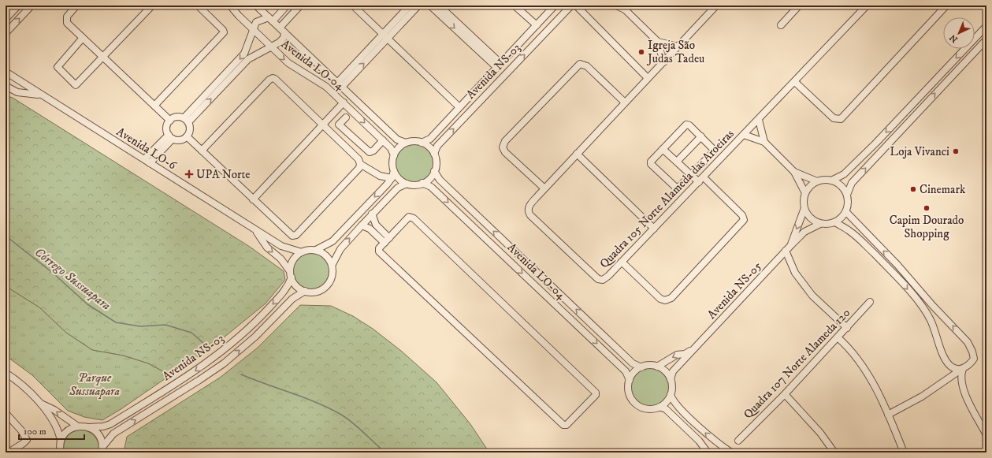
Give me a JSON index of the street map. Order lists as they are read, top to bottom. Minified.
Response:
{"streets":{"street":["Avenida LO-04","Avenida NS-03","Avenida LO-6","Quadra 105 Norte Alameda das Aroeiras","Avenida NS-05","Quadra 107 Norte Alameda 120"]},"crossings":[["Avenida LO-04","Avenida NS-03"],["Avenida LO-04","Avenida NS-05"],["Avenida NS-03","Avenida LO-6"]],"water":["Córrego Sussuapara"],"parks":["Parque Sussuapara"],"places":{"other":["Igreja São Judas Tadeu","Loja Vivanci","Cinemark","Capim Dourado Shopping"],"health":["UPA Norte"]},"scale_bar":"100 m","north":"bottom left"}
